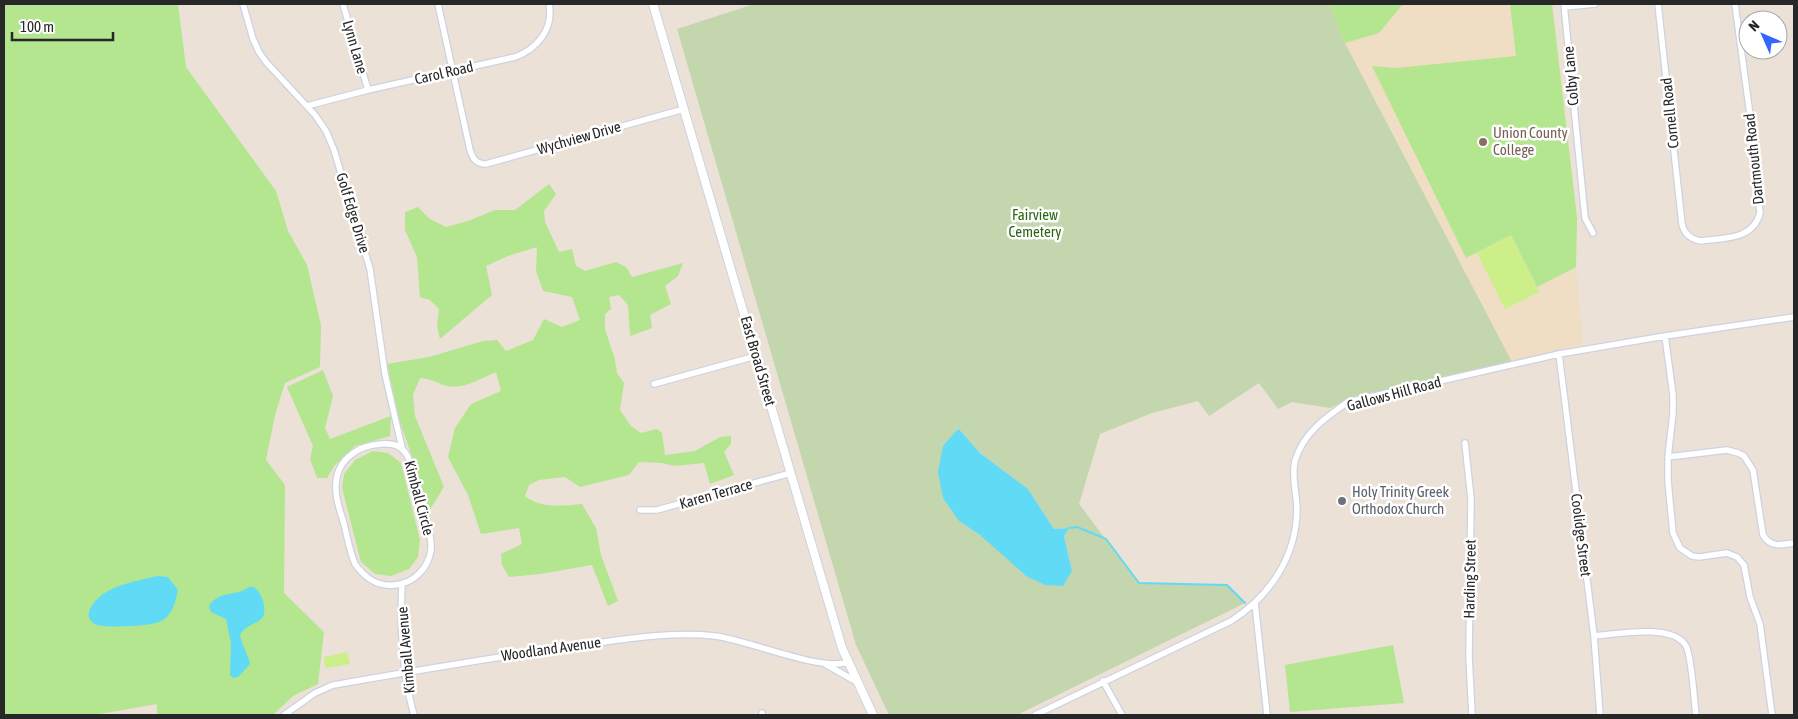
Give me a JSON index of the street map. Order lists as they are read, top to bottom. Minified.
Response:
{"streets":{"street":["Lynn Lane","Carol Road","Colby Lane","Cornell Road","Wychview Drive","Dartmouth Road","Golf Edge Drive","East Broad Street","Gallows Hill Road","Karen Terrace","Kimball Circle","Coolidge Street","Harding Street","Woodland Avenue","Kimball Avenue"]},"crossings":[["Lynn Lane","Carol Road"],["Carol Road","Wychview Drive"],["Carol Road","Golf Edge Drive"],["Cornell Road","Dartmouth Road"],["Wychview Drive","East Broad Street"],["Golf Edge Drive","Kimball Circle"],["Golf Edge Drive","Kimball Avenue"],["East Broad Street","Karen Terrace"],["East Broad Street","Woodland Avenue"],["Gallows Hill Road","Coolidge Street"],["Kimball Circle","Kimball Avenue"],["Woodland Avenue","Kimball Avenue"]],"parks":["Fairview Cemetery"],"places":["Union County College","Holy Trinity Greek Orthodox Church"],"scale_bar":"100 m","north":"top left"}
